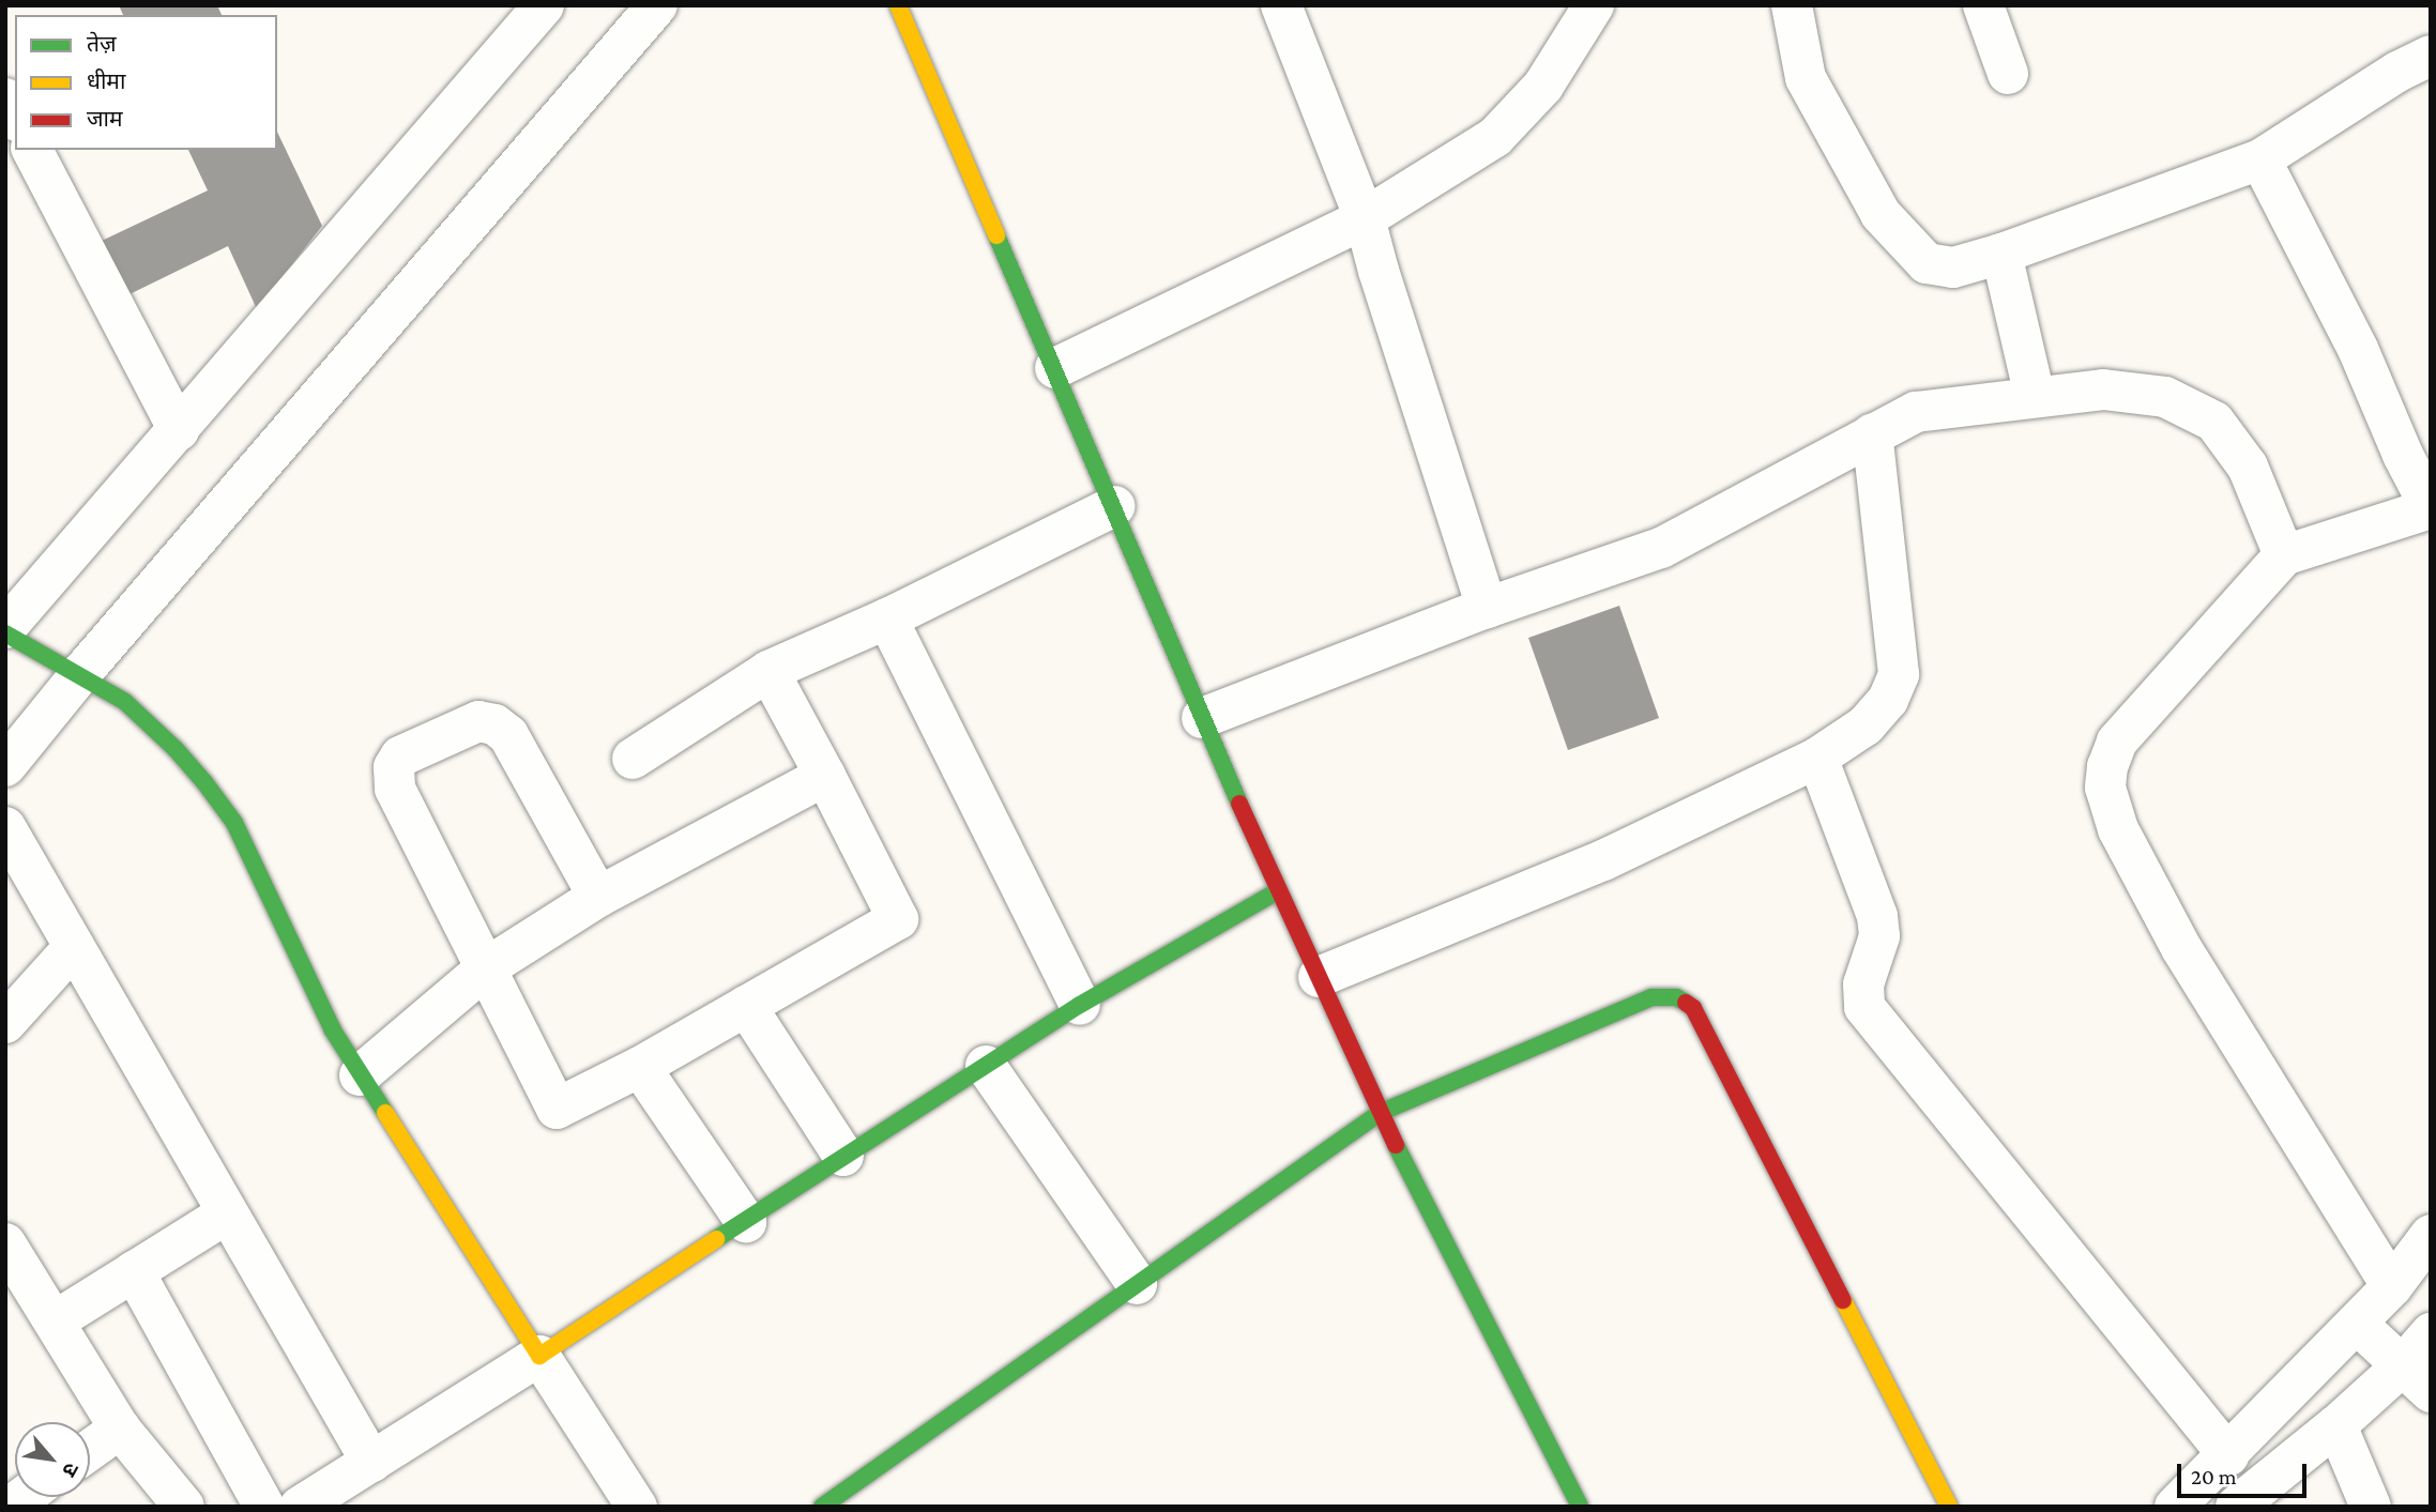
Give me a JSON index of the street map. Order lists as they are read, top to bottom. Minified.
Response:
{"legend":["तेज़","धीमा","जाम"],"scale_bar":"20 m","north":"bottom right"}
